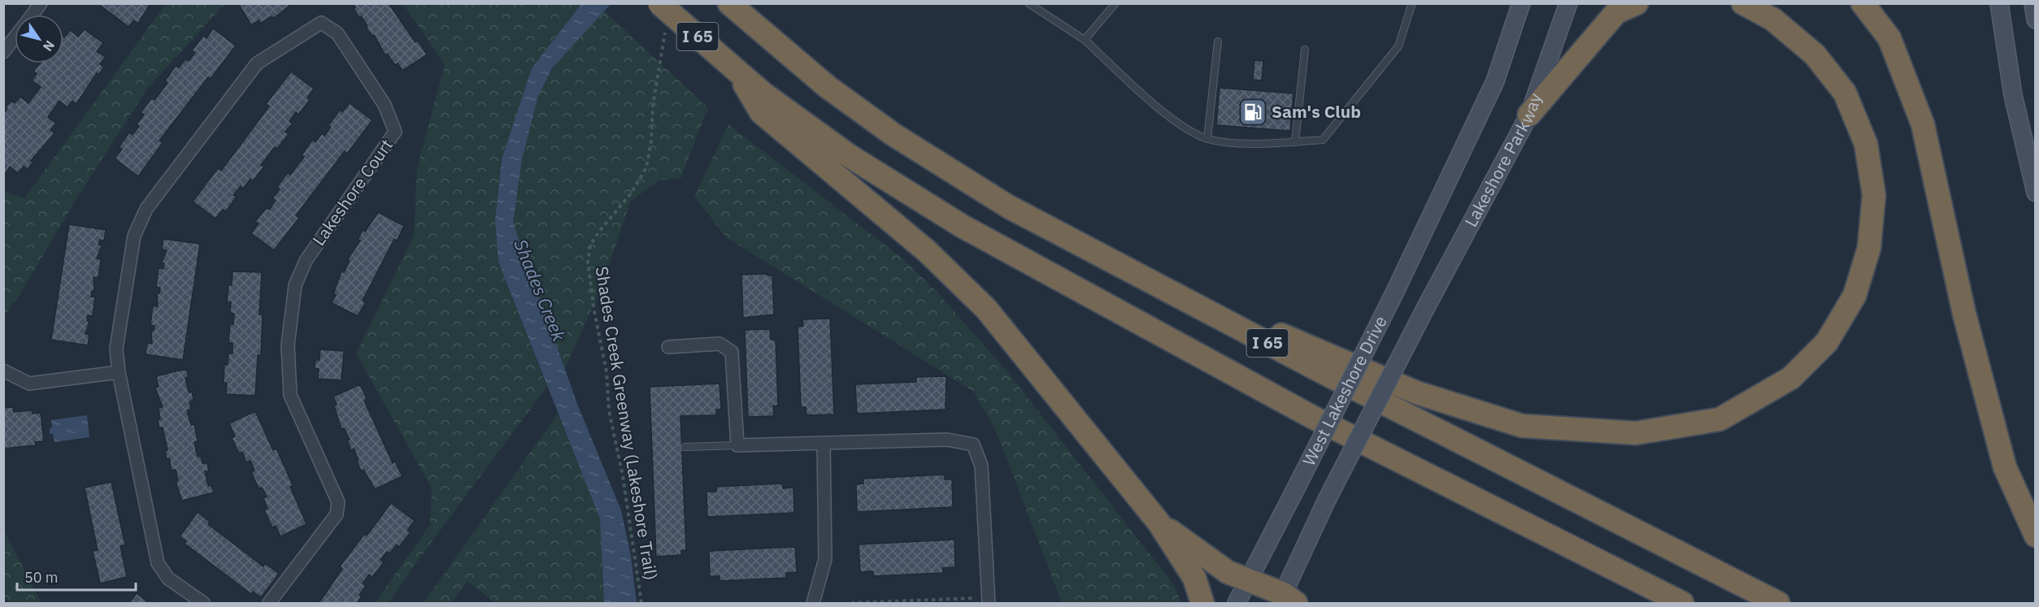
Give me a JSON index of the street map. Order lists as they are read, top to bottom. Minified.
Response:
{"streets":{"highway":["I 65"],"main road":["Lakeshore Parkway","West Lakeshore Drive"],"street":["Lakeshore Court"],"path":["Shades Creek Greenway (Lakeshore Trail)"]},"crossings":[["Lakeshore Parkway","West Lakeshore Drive"]],"water":["Shades Creek"],"places":{"fuel station":["Sam's Club"]},"scale_bar":"50 m","north":"bottom right"}
